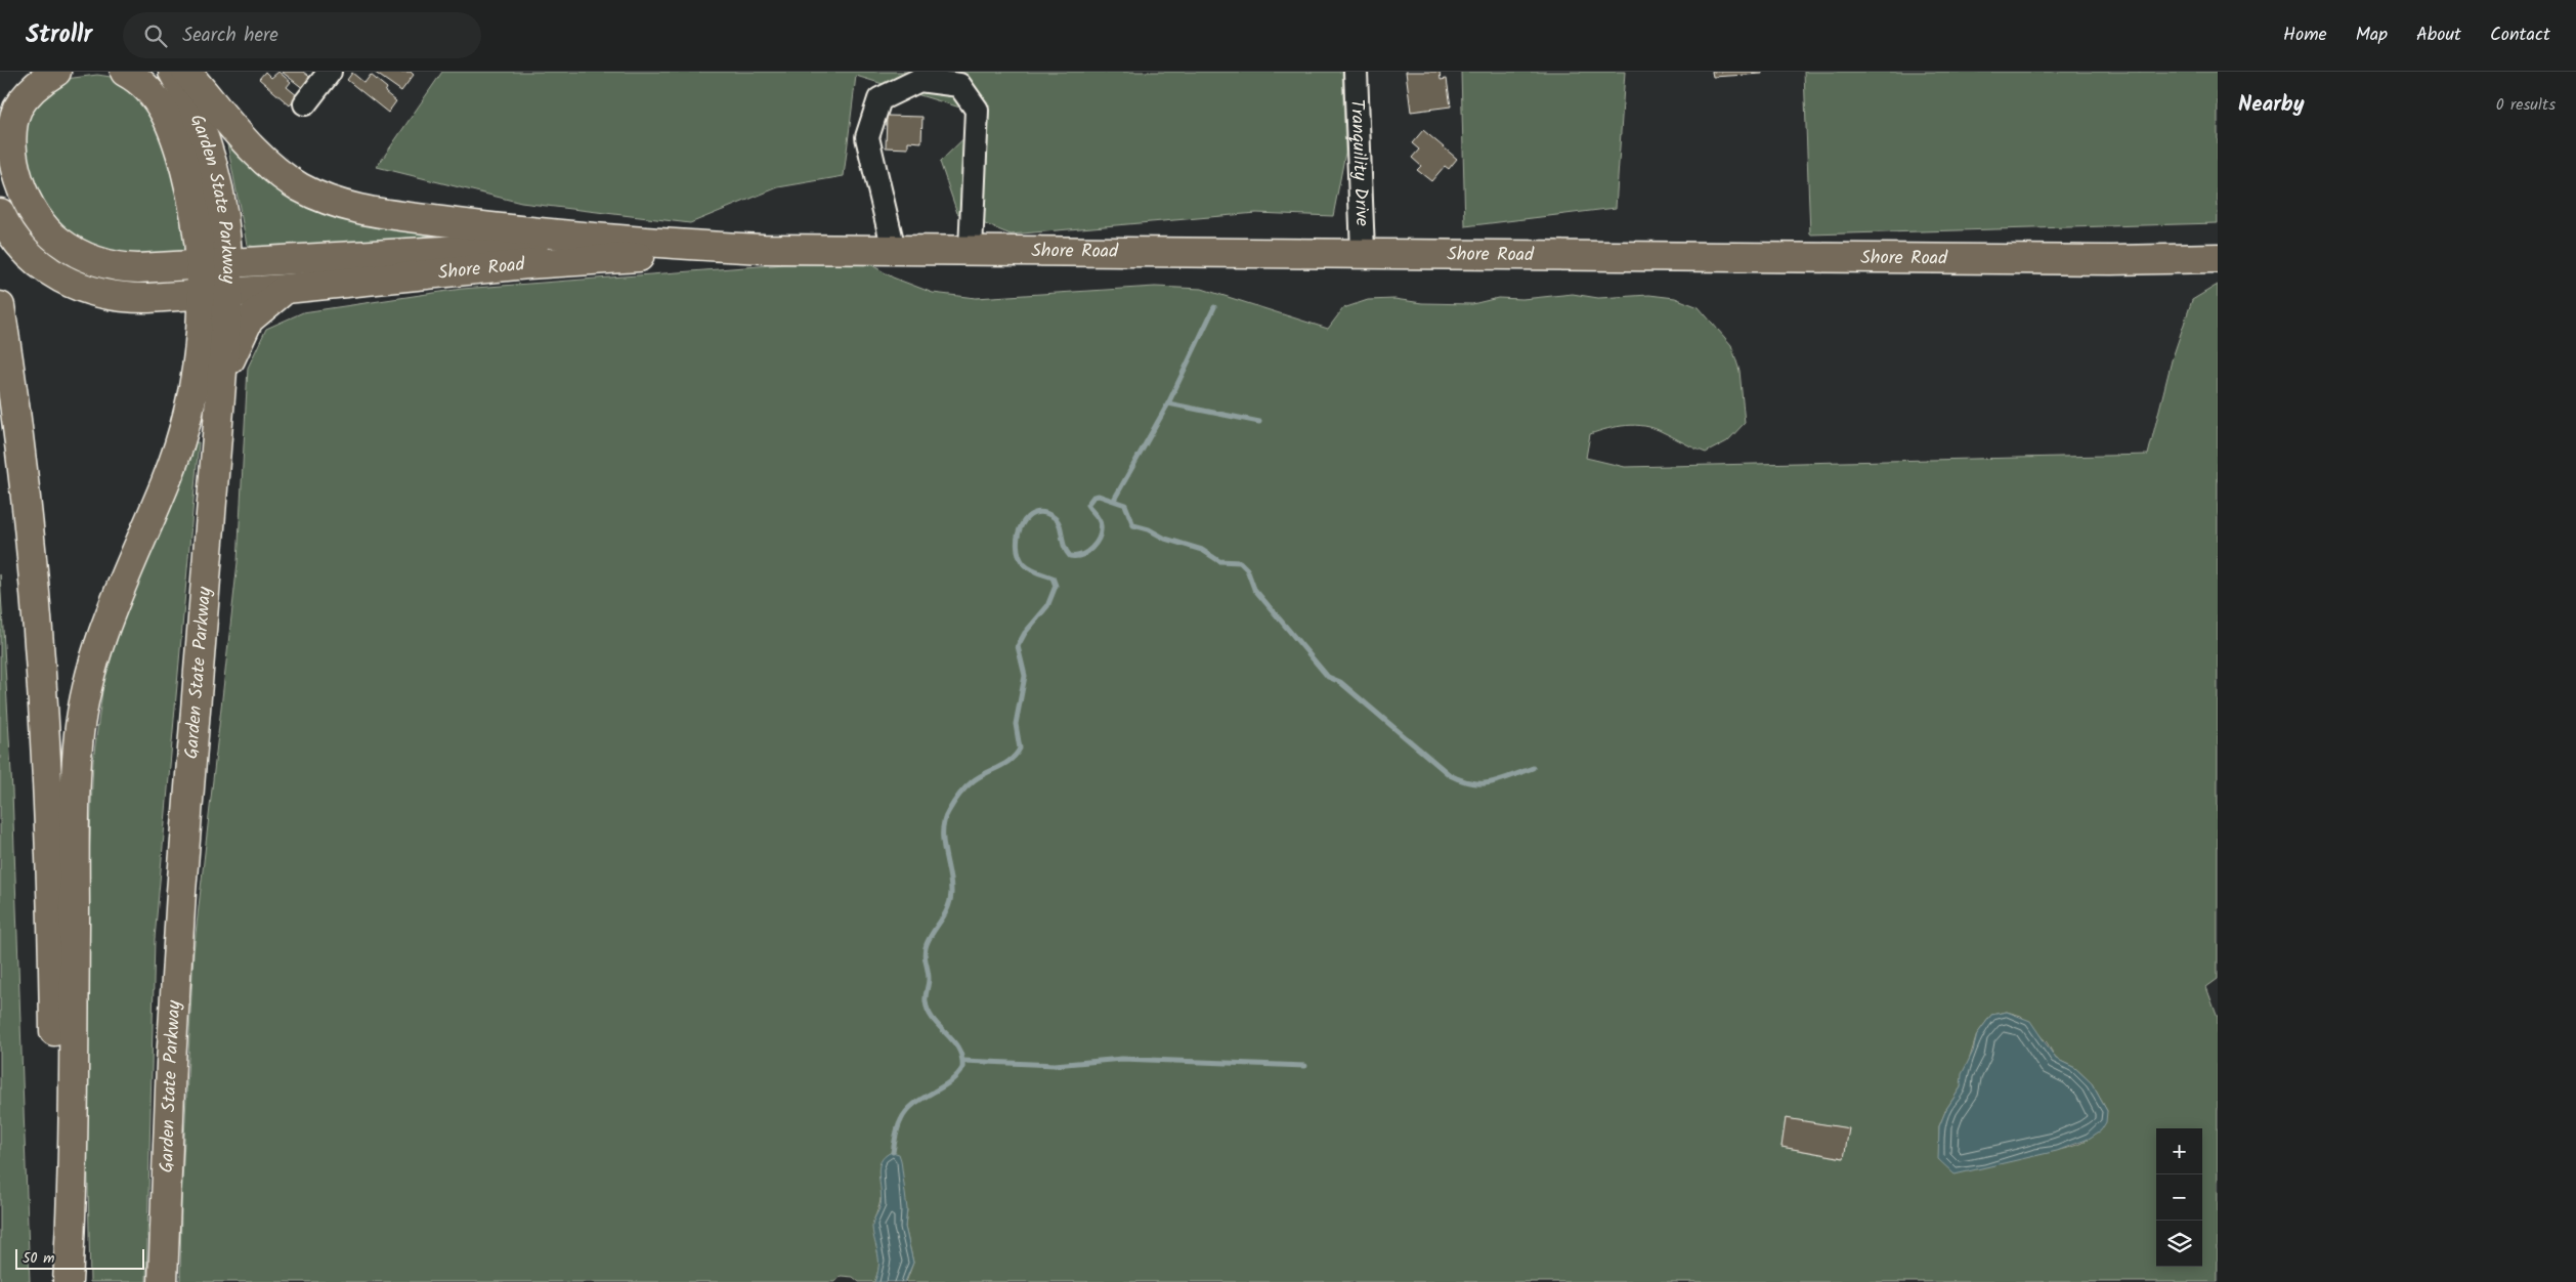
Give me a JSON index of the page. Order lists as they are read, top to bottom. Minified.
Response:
{"streets":{"main road":["Garden State Parkway","Shore Road"],"street":["Tranquility Drive"]},"crossings":[["Tranquility Drive","Shore Road"],["Garden State Parkway","Shore Road"]],"scale_bar":"50 m","page":{"header":"Strollr","search":"Search here","nav":["Home","Map","About","Contact"],"heading":["Nearby","0 results"],"map_buttons":["+","−"],"scale":"50 m"}}
